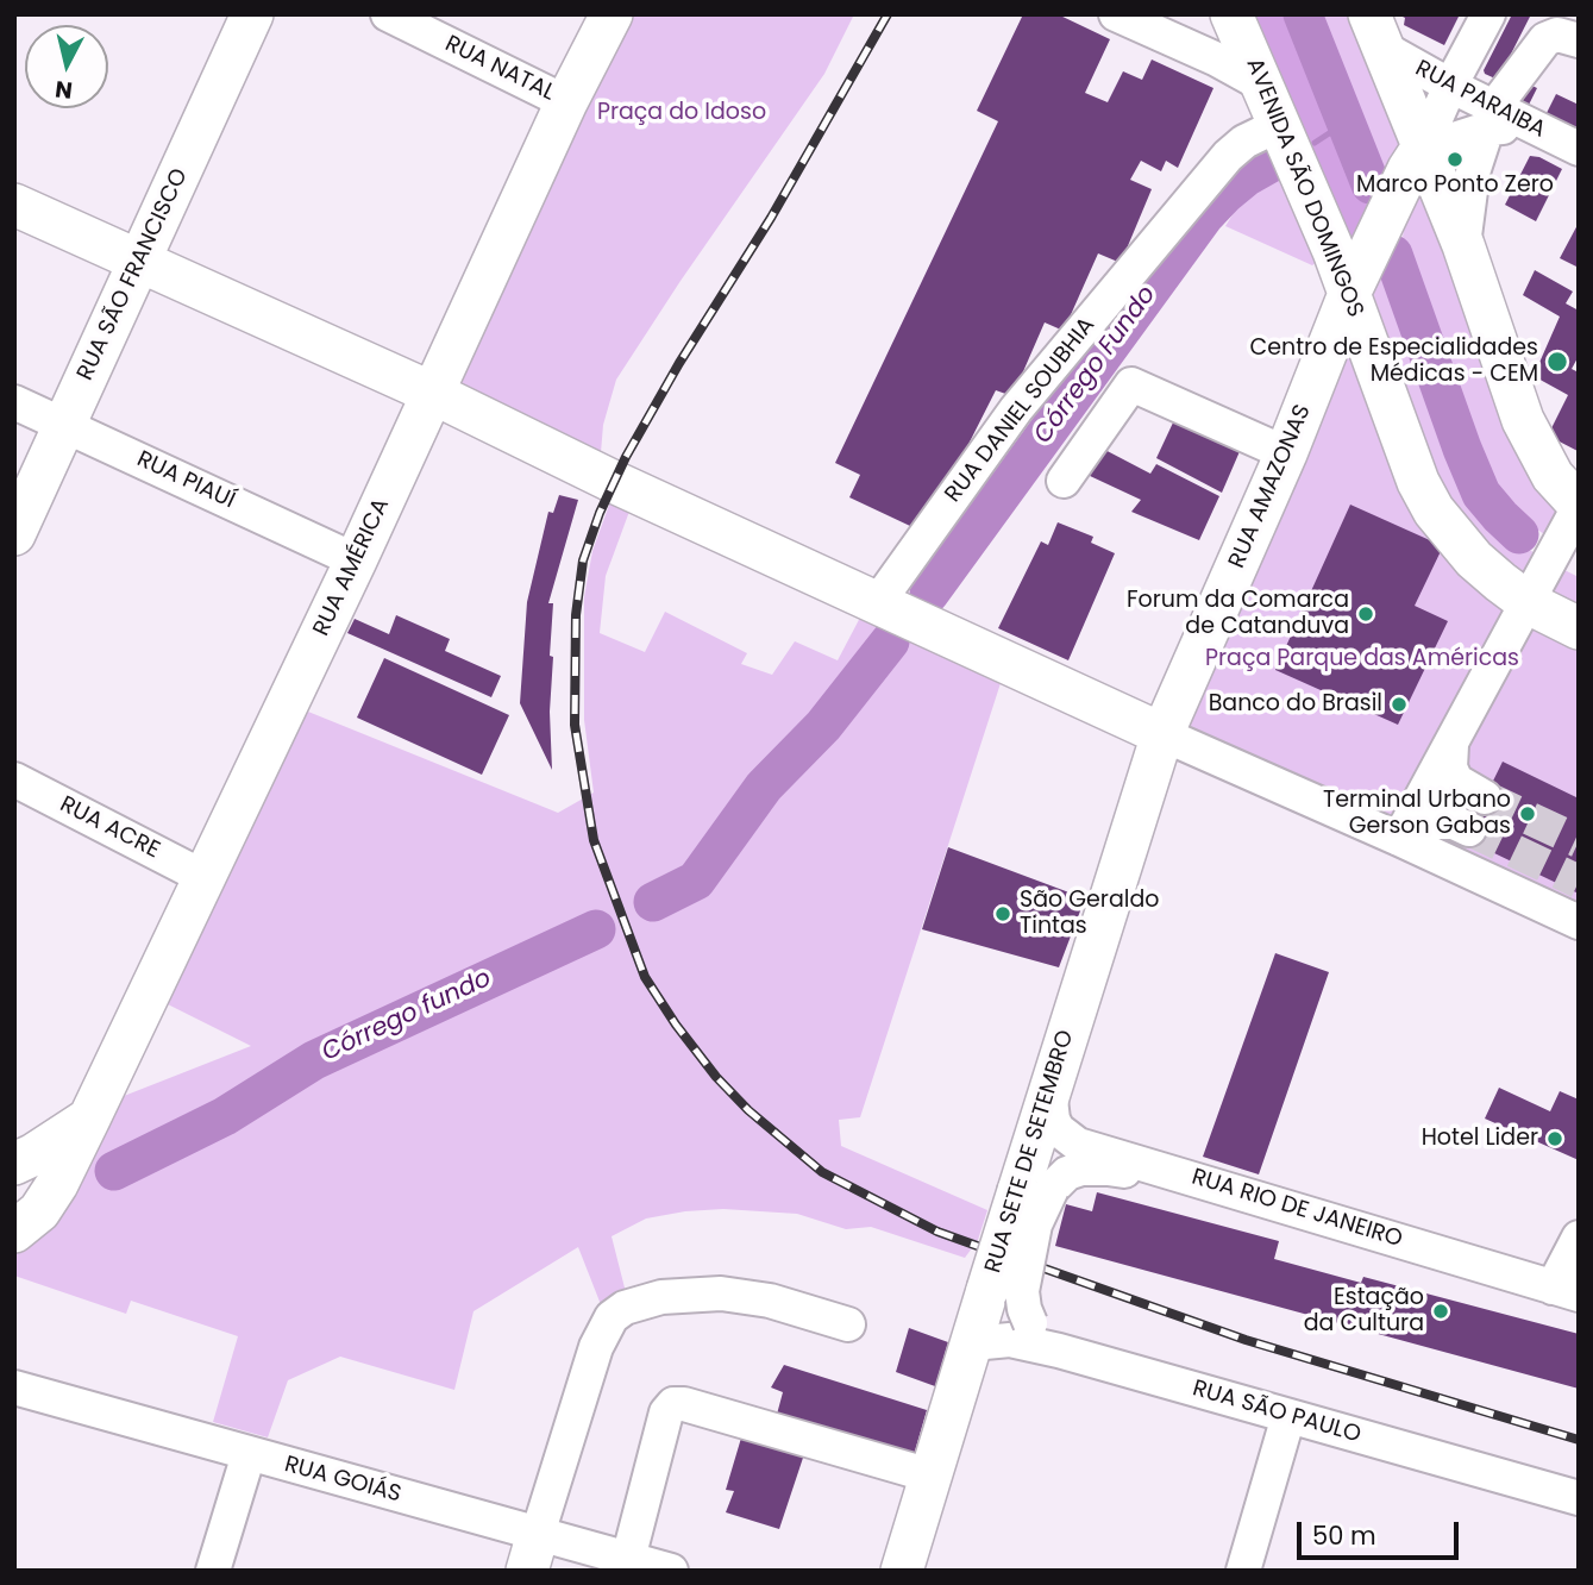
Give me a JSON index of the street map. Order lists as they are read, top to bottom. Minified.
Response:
{"streets":{"main road":["AVENIDA SÃO DOMINGOS","RUA SÃO FRANCISCO","RUA AMAZONAS","RUA AMÉRICA","RUA SETE DE SETEMBRO"],"street":["RUA NATAL","RUA PARAIBA","RUA DANIEL SOUBHIA","RUA PIAUÍ","RUA ACRE","RUA RIO DE JANEIRO","RUA SÃO PAULO","RUA GOIÁS"]},"crossings":[["RUA NATAL","RUA AMÉRICA"],["RUA PARAIBA","RUA AMAZONAS"],["AVENIDA SÃO DOMINGOS","RUA DANIEL SOUBHIA"],["AVENIDA SÃO DOMINGOS","RUA AMAZONAS"],["RUA SÃO FRANCISCO","RUA PIAUÍ"],["RUA PIAUÍ","RUA AMÉRICA"],["RUA AMAZONAS","RUA SETE DE SETEMBRO"],["RUA AMÉRICA","RUA ACRE"],["RUA SETE DE SETEMBRO","RUA RIO DE JANEIRO"],["RUA SETE DE SETEMBRO","RUA SÃO PAULO"]],"water":["Córrego Fundo","Córrego fundo"],"parks":["Praça do Idoso","Praça Parque das Américas"],"places":["Marco Ponto Zero","Centro de Especialidades Médicas - CEM","Forum da Comarca de Catanduva","Banco do Brasil","Terminal Urbano Gerson Gabas","São Geraldo Tintas","Hotel Lider","Estação da Cultura"],"scale_bar":"50 m","north":"bottom"}
